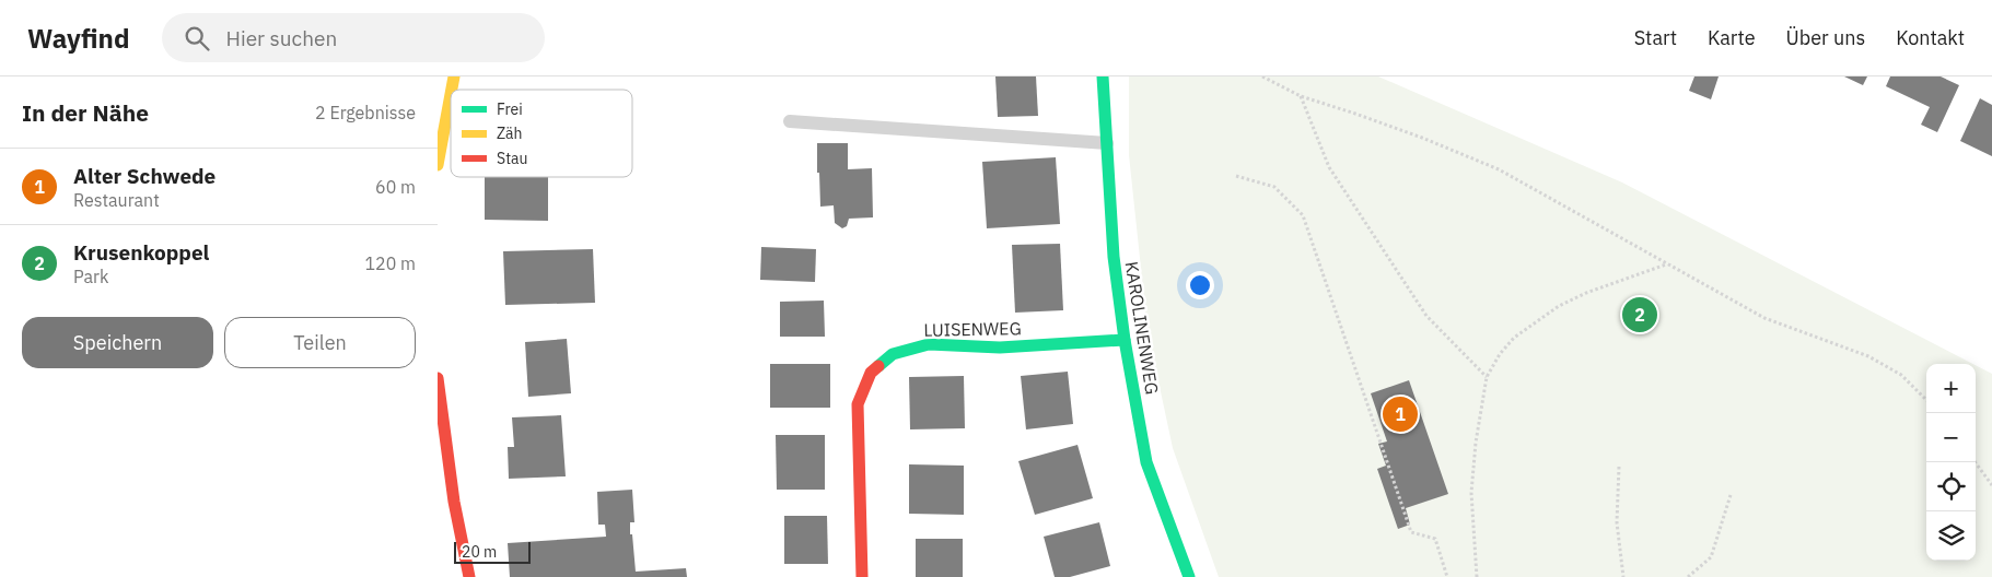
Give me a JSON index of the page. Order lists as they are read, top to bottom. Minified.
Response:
{"streets":{"street":["KAROLINENWEG","LUISENWEG"]},"crossings":[["KAROLINENWEG","LUISENWEG"]],"legend":["Frei","Zäh","Stau"],"scale_bar":"20 m","page":{"header":"Wayfind","search":"Hier suchen","nav":["Start","Karte","Über uns","Kontakt"],"heading":["In der Nähe","2 Ergebnisse"],"list":[{"mark":"1","name":"Alter Schwede","note":"Restaurant","value":"60 m"},{"mark":"2","name":"Krusenkoppel","note":"Park","value":"120 m"}],"pins":["2","1"],"buttons":["Speichern","Teilen"],"map_buttons":["+","−"],"scale":"20 m"}}
